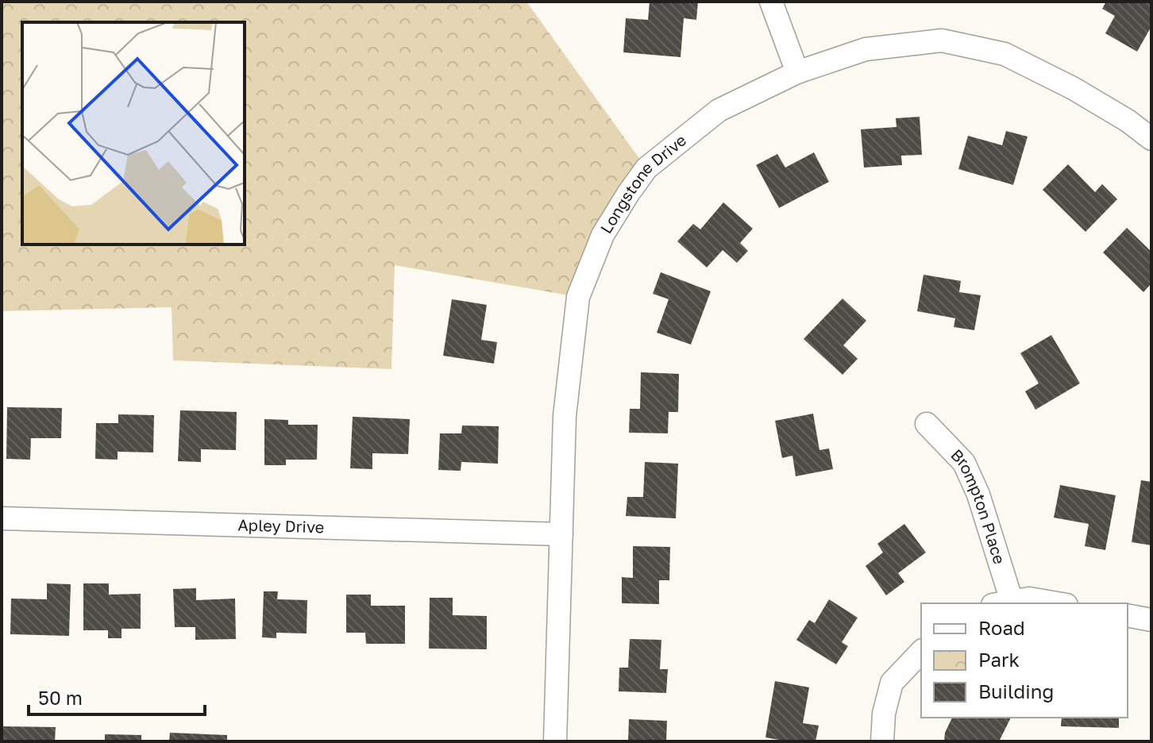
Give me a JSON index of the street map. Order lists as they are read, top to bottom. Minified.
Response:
{"streets":{"street":["Longstone Drive","Brompton Place","Apley Drive"]},"crossings":[["Longstone Drive","Apley Drive"]],"legend":["Road","Park","Building"],"scale_bar":"50 m"}
